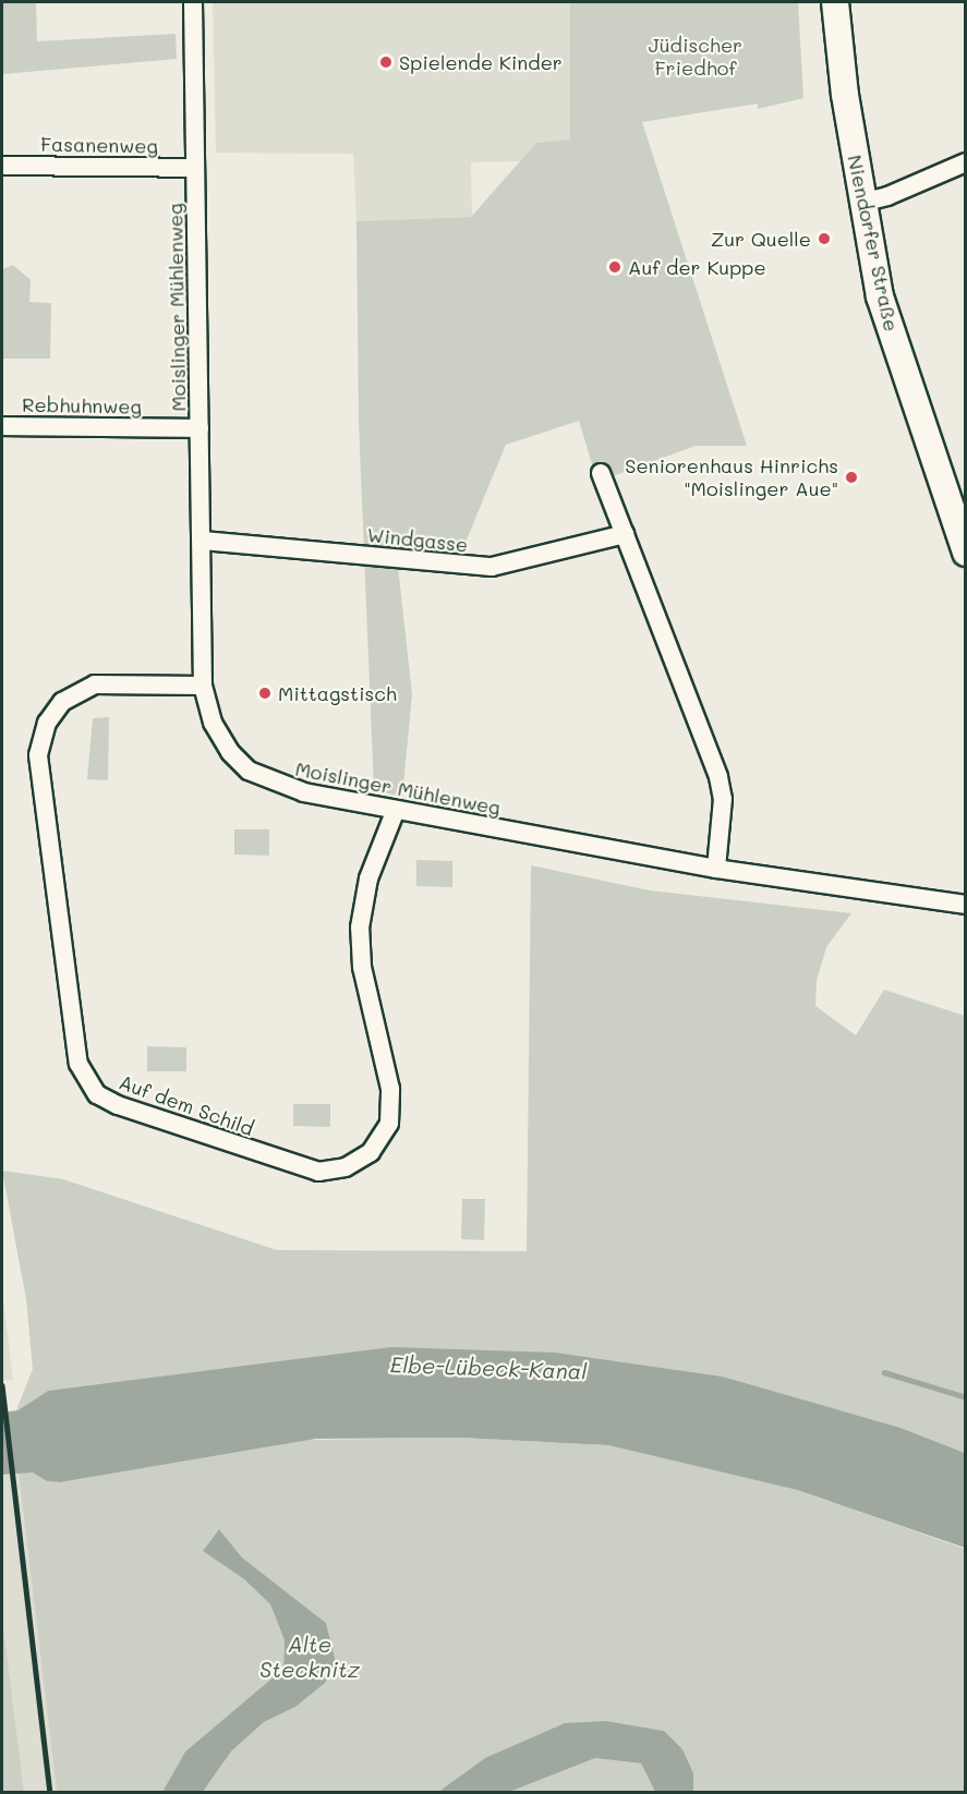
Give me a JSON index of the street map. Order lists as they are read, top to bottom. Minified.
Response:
{"streets":{"main road":["Niendorfer Straße"],"street":["Fasanenweg","Moislinger Mühlenweg","Rebhuhnweg","Windgasse","Auf dem Schild"]},"crossings":[["Fasanenweg","Moislinger Mühlenweg"],["Moislinger Mühlenweg","Rebhuhnweg"],["Moislinger Mühlenweg","Windgasse"],["Moislinger Mühlenweg","Auf dem Schild"]],"water":["Elbe-Lübeck-Kanal","Alte Stecknitz"],"parks":["Jüdischer Friedhof"],"places":["Spielende Kinder","Zur Quelle","Auf der Kuppe","Seniorenhaus Hinrichs \"Moislinger Aue\"","Mittagstisch"]}
